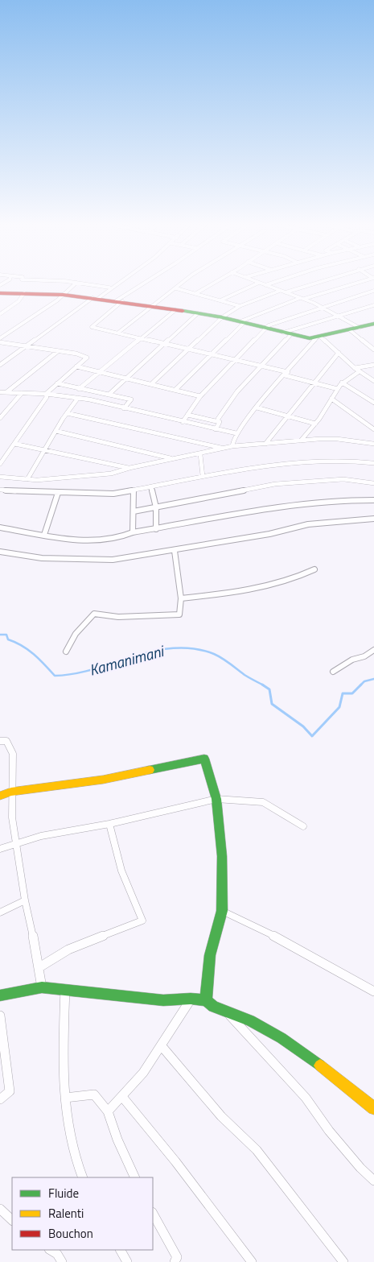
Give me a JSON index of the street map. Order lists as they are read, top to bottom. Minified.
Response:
{"water":["Kamanimani"],"legend":["Fluide","Ralenti","Bouchon"]}
